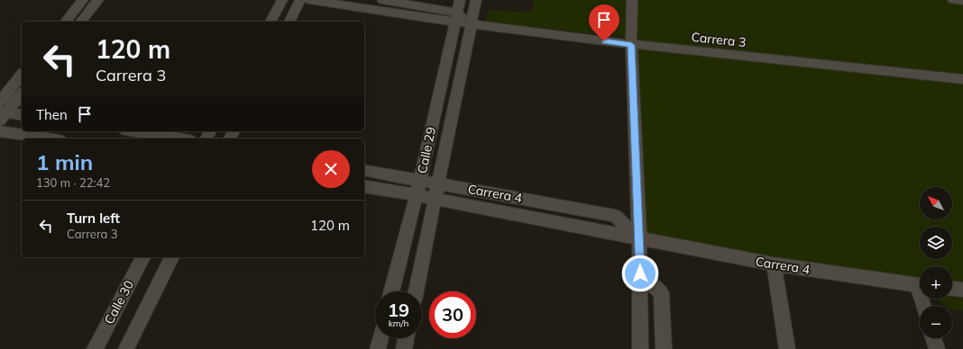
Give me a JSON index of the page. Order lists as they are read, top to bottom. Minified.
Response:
{"streets":{"street":["Carrera 3","Calle 29","Carrera 4","Calle 30"]},"crossings":[["Carrera 3","Calle 29"],["Calle 29","Carrera 4"]],"north":"top left","page":{"turn":["120 m","Carrera 3"],"then":"Then","heading":["1 min","130 m · 22:42"],"map_buttons":["+","−"],"list":[{"name":"Turn left","note":"Carrera 3","value":"120 m"}],"speed":"19 km/h","limit":"30"}}
